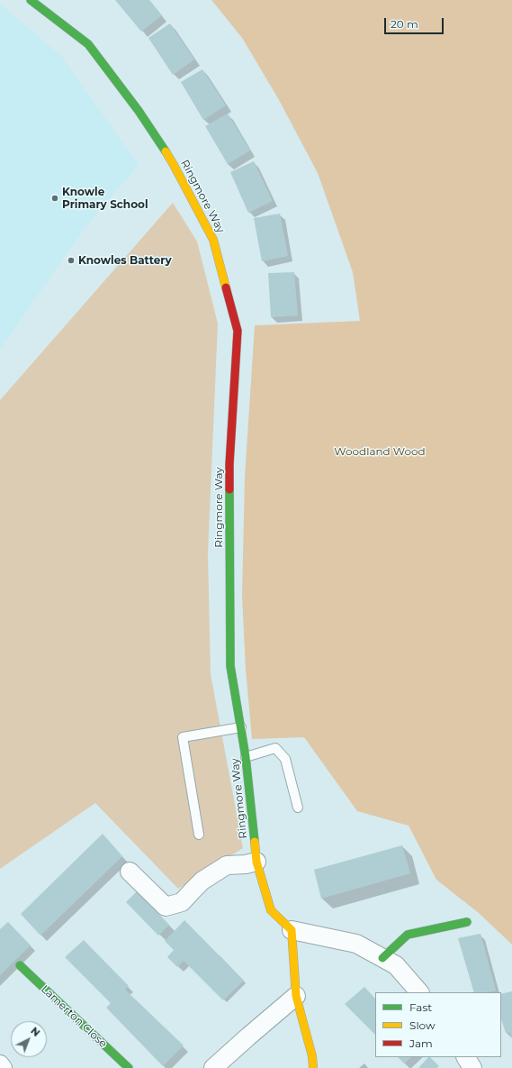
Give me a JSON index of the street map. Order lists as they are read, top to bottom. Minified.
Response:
{"streets":{"street":["Ringmore Way","Lamerton Close"]},"parks":["Woodland Wood"],"places":["Knowle Primary School","Knowles Battery"],"legend":["Fast","Slow","Jam"],"scale_bar":"20 m","north":"top right"}
